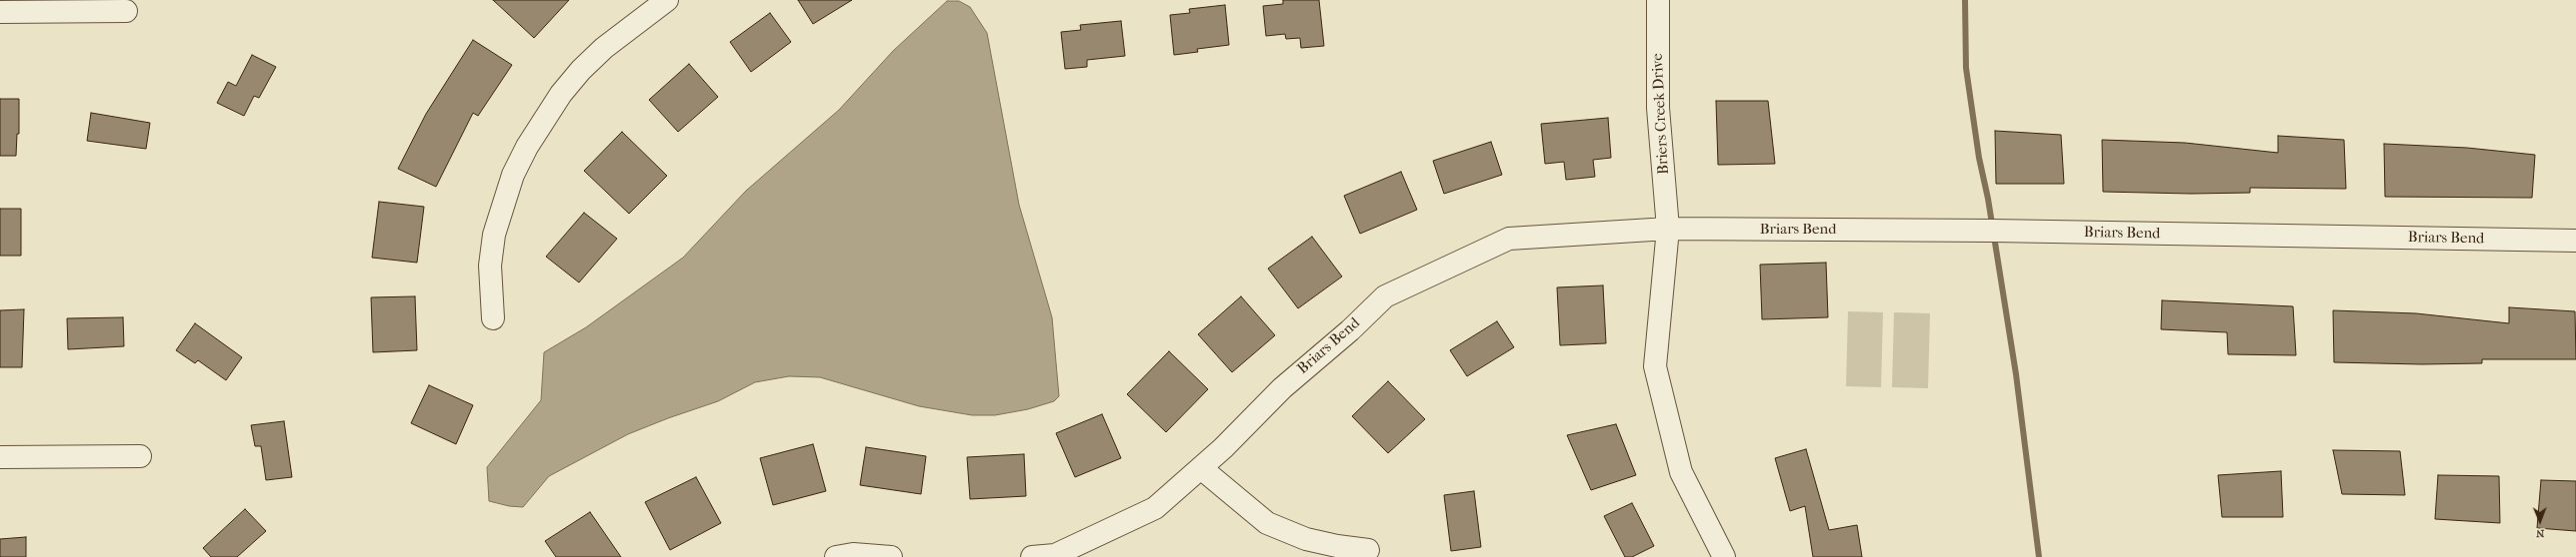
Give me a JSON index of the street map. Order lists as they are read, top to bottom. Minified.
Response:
{"streets":{"street":["Briers Creek Drive","Briars Bend"]},"crossings":[["Briers Creek Drive","Briars Bend"]],"north":"bottom"}
